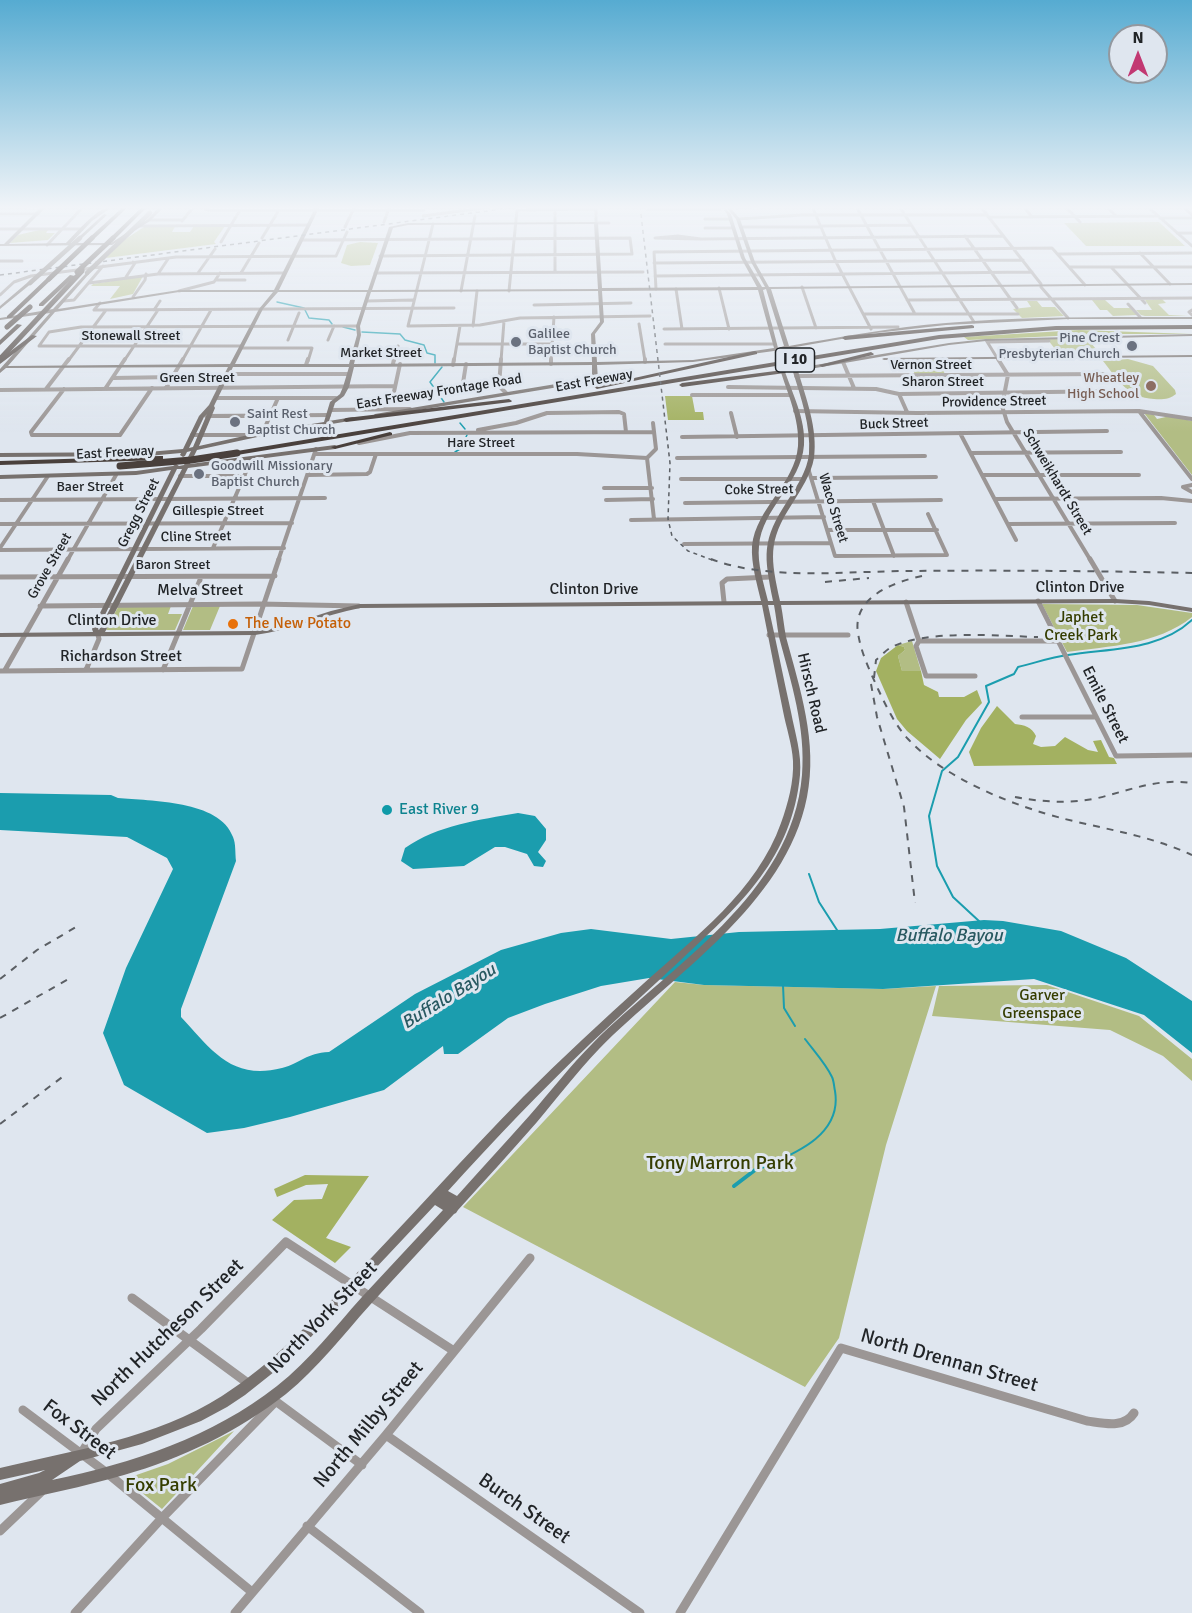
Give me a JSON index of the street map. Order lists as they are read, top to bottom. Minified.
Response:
{"streets":{"highway":["I 10","East Freeway"],"main road":["Market Street","East Freeway Frontage Road","Waco Street","Gregg Street","Clinton Drive","Hirsch Road","North York Street"],"street":["Stonewall Street","Vernon Street","Green Street","Sharon Street","Providence Street","Buck Street","Hare Street","Schweikhardt Street","Baer Street","Coke Street","Gillespie Street","Cline Street","Baron Street","Grove Street","Melva Street","Richardson Street","Emile Street","North Hutcheson Street","North Drennan Street","North Milby Street","Fox Street","Burch Street"]},"crossings":[["Stonewall Street","Market Street"],["Stonewall Street","Gregg Street"],["Market Street","Gregg Street"],["Vernon Street","Waco Street"],["Green Street","Gregg Street"],["Sharon Street","Waco Street"],["East Freeway Frontage Road","Gregg Street"],["Providence Street","Schweikhardt Street"],["Providence Street","Waco Street"],["Buck Street","Schweikhardt Street"],["Buck Street","Waco Street"],["Schweikhardt Street","Clinton Drive"],["Baer Street","Gregg Street"],["Baer Street","Grove Street"],["Coke Street","Waco Street"],["Coke Street","Hirsch Road"],["Waco Street","Hirsch Road"],["Gillespie Street","Gregg Street"],["Gillespie Street","Grove Street"],["Gregg Street","Cline Street"],["Gregg Street","Baron Street"],["Gregg Street","Clinton Drive"],["Gregg Street","Melva Street"],["Gregg Street","Richardson Street"],["Cline Street","Grove Street"],["Baron Street","Grove Street"],["Grove Street","Clinton Drive"],["Grove Street","Melva Street"],["Grove Street","Richardson Street"],["Clinton Drive","Melva Street"],["Clinton Drive","Richardson Street"],["Clinton Drive","Hirsch Road"],["Clinton Drive","Emile Street"],["Hirsch Road","North York Street"],["North York Street","North Hutcheson Street"],["North York Street","Fox Street"],["North Hutcheson Street","Fox Street"],["North Milby Street","Fox Street"],["North Milby Street","Burch Street"]],"water":["Buffalo Bayou"],"parks":["Japhet Creek Park","Garver Greenspace","Tony Marron Park","Fox Park"],"places":["Galilee Baptist Church","Pine Crest Presbyterian Church","Wheatley High School","Saint Rest Baptist Church","Goodwill Missionary Baptist Church","The New Potato","East River 9"],"north":"top"}
